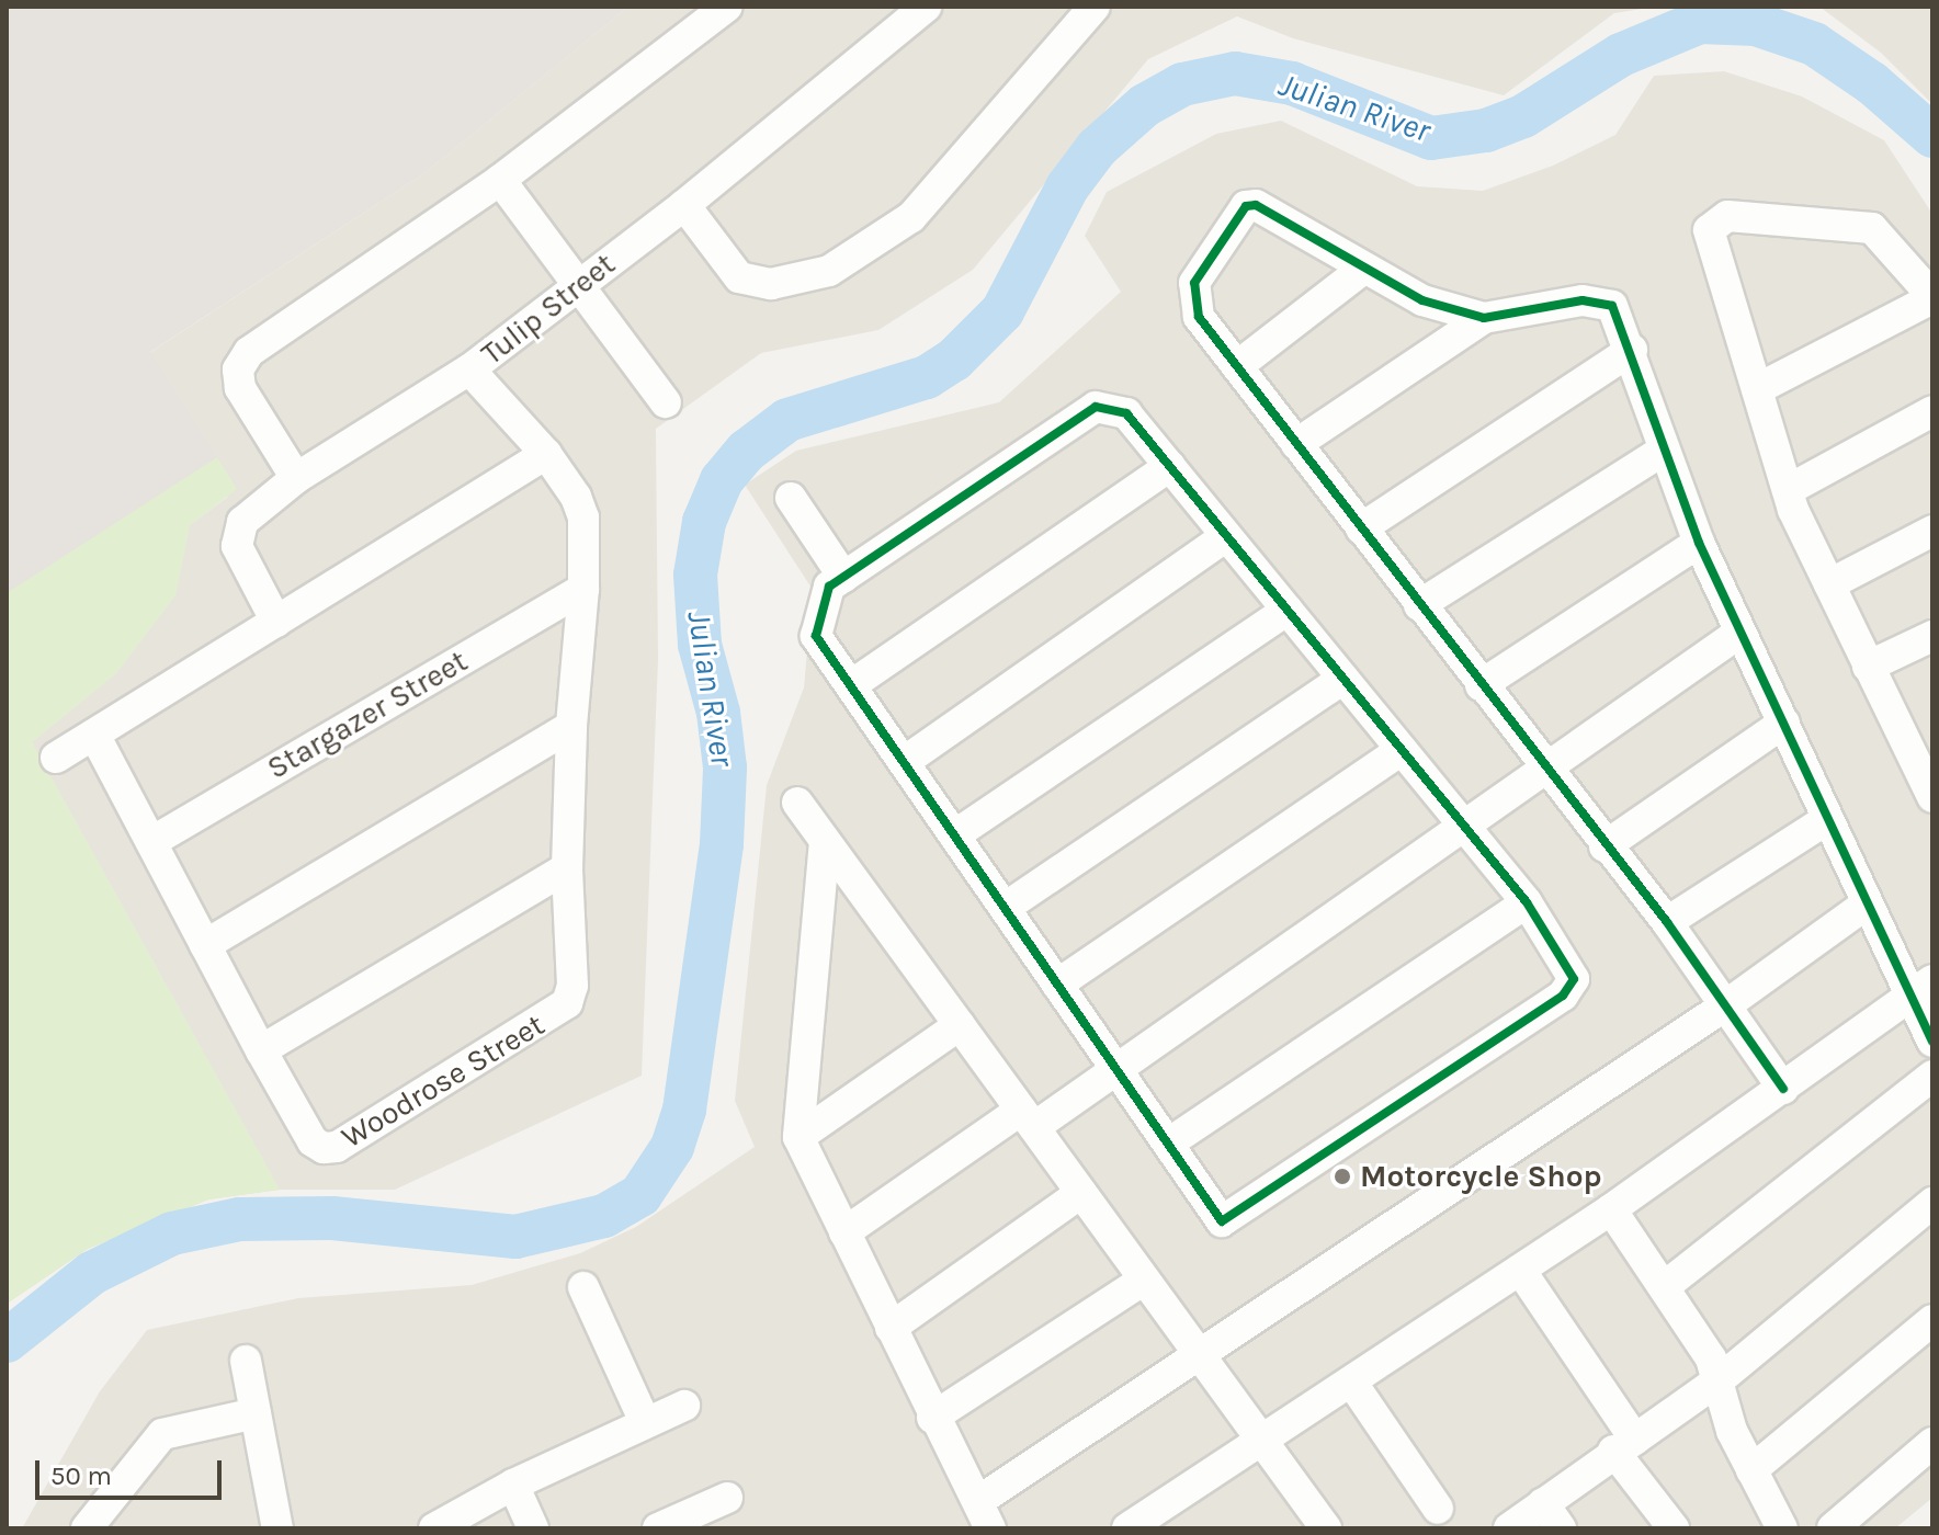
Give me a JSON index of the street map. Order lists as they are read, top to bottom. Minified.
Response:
{"streets":{"street":["Tulip Street","Stargazer Street","Woodrose Street"]},"crossings":[["Tulip Street","Woodrose Street"],["Stargazer Street","Woodrose Street"]],"water":["Julian River"],"places":["Motorcycle Shop"],"scale_bar":"50 m"}
